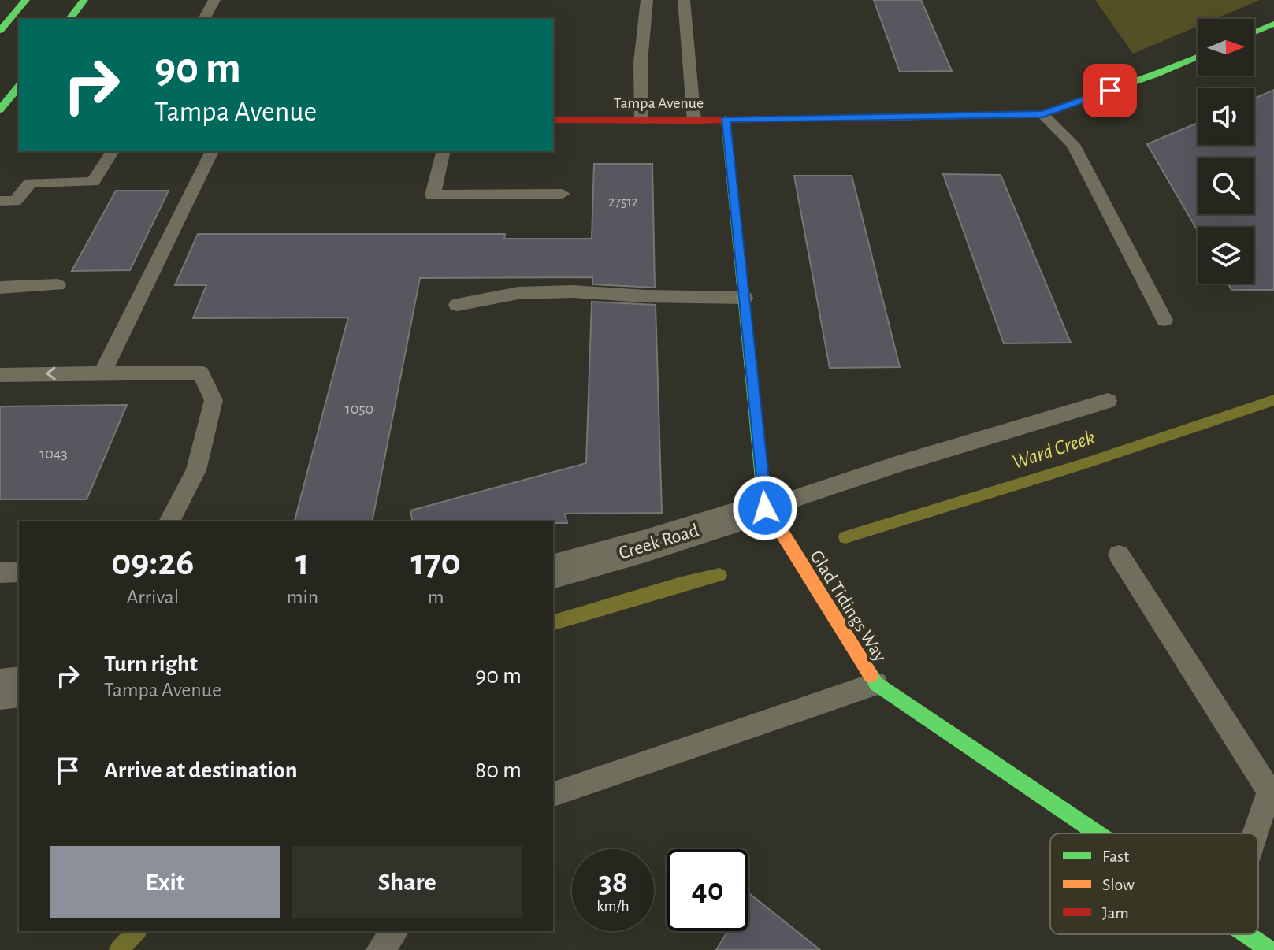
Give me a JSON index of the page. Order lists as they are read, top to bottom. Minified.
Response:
{"streets":{"street":["Tampa Avenue","Creek Road","Glad Tidings Way"]},"crossings":[["Tampa Avenue","Glad Tidings Way"],["Creek Road","Glad Tidings Way"]],"water":["Ward Creek"],"house_numbers":["27512","1050","1043"],"legend":["Fast","Slow","Jam"],"north":"right","page":{"turn":["90 m","Tampa Avenue"],"eta":["09:26","Arrival","1","min","170","m"],"list":[{"name":"Turn right","note":"Tampa Avenue","value":"90 m"},{"name":"Arrive at destination","value":"80 m"}],"buttons":["Exit","Share"],"speed":"38 km/h","limit":"40"}}
